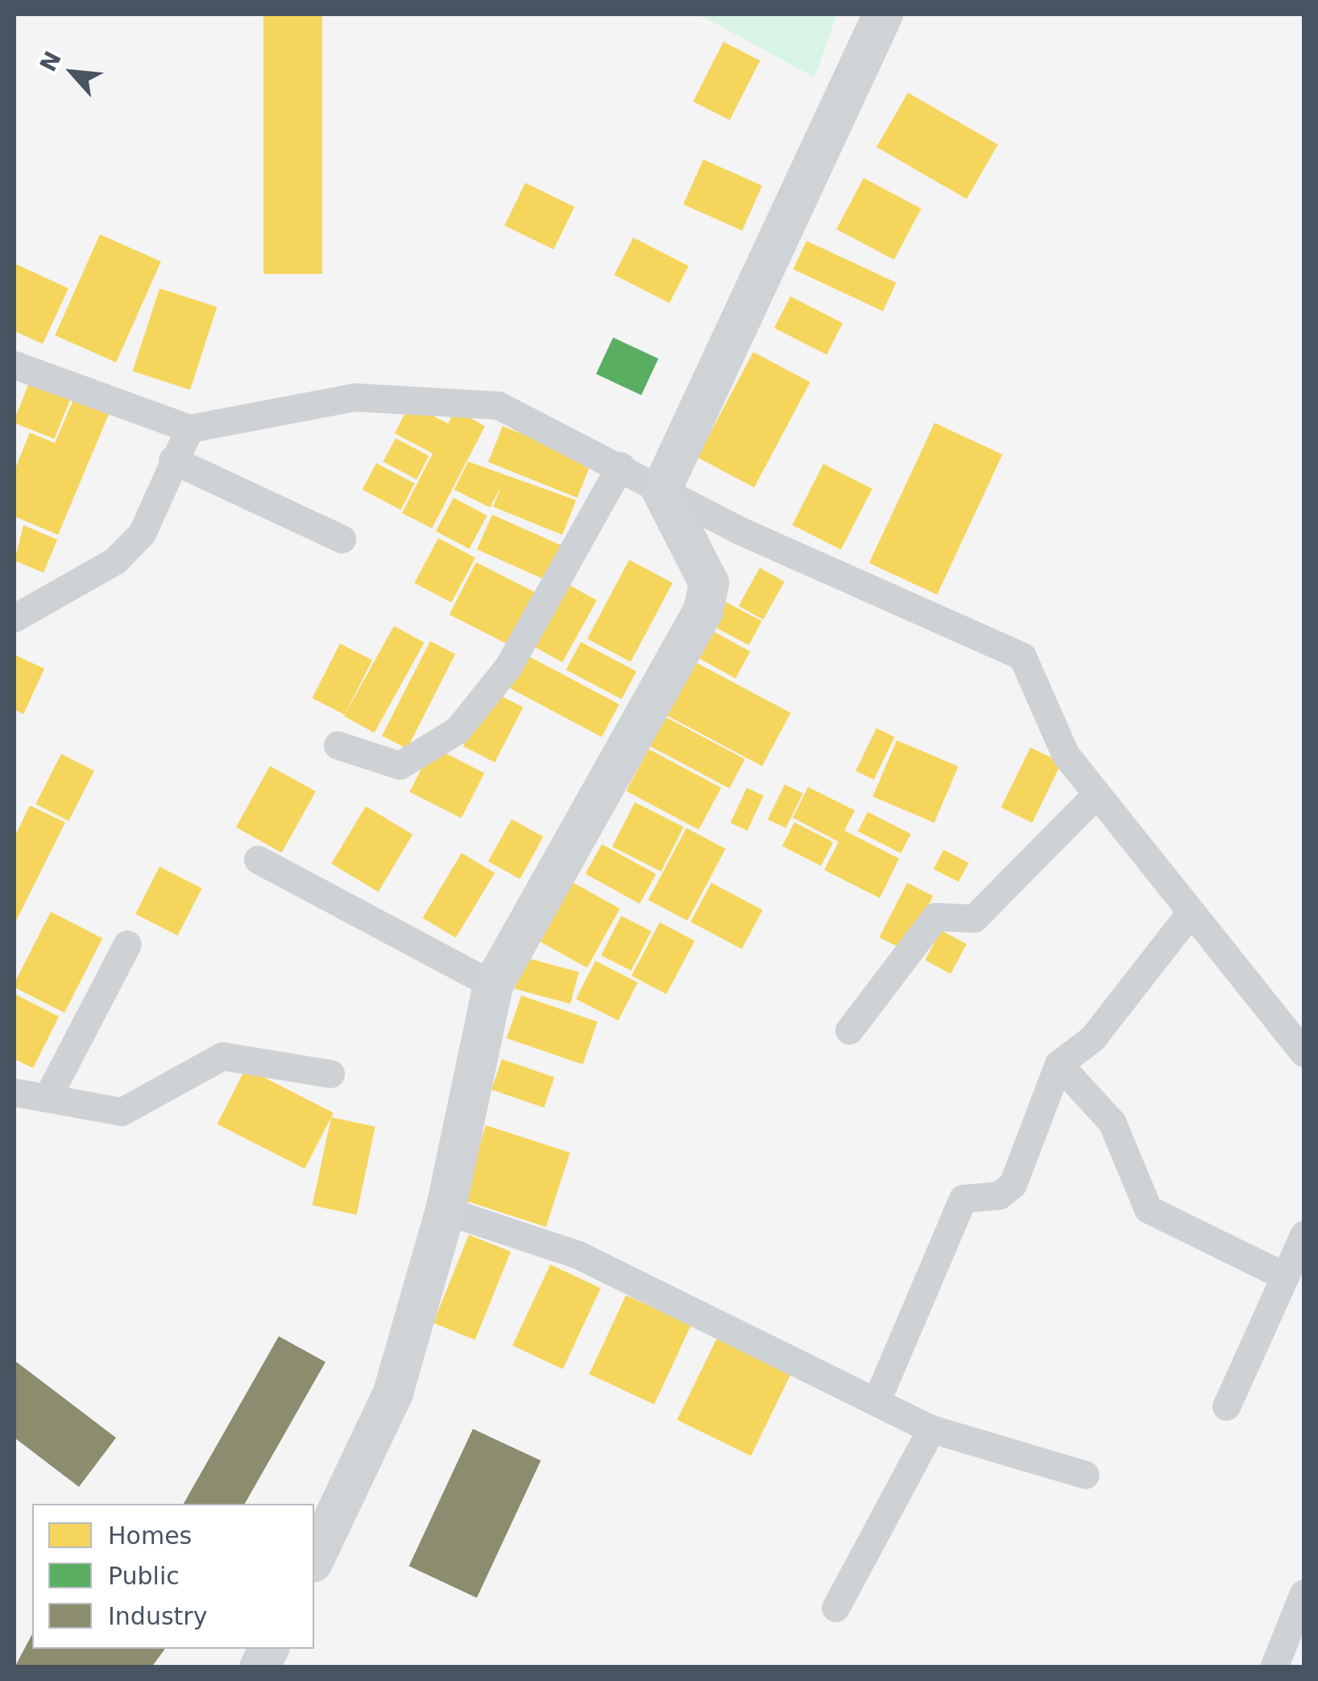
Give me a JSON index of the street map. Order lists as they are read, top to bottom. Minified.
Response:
{"legend":["Homes","Public","Industry"],"north":"top left"}
